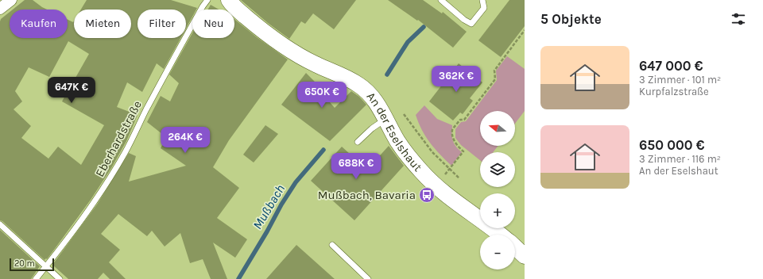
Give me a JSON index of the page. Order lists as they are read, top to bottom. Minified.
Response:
{"streets":{"main road":["An der Eselshaut"],"lane":["Eberhardstraße"]},"water":["Mußbach"],"places":{"bus stop":["Mußbach, Bavaria"]},"scale_bar":"20 m","north":"left","page":{"heading":"5 Objekte","chip":["Kaufen","Mieten","Filter","Neu"],"list":[{"name":"647 000 €","note":"3 Zimmer · 101 m² · Kurpfalzstraße"},{"name":"650 000 €","note":"3 Zimmer · 116 m² · An der Eselshaut"}],"price":["362K €","647K €","650K €","264K €","688K €"],"map_buttons":["+","−"],"scale":"20 m"}}
